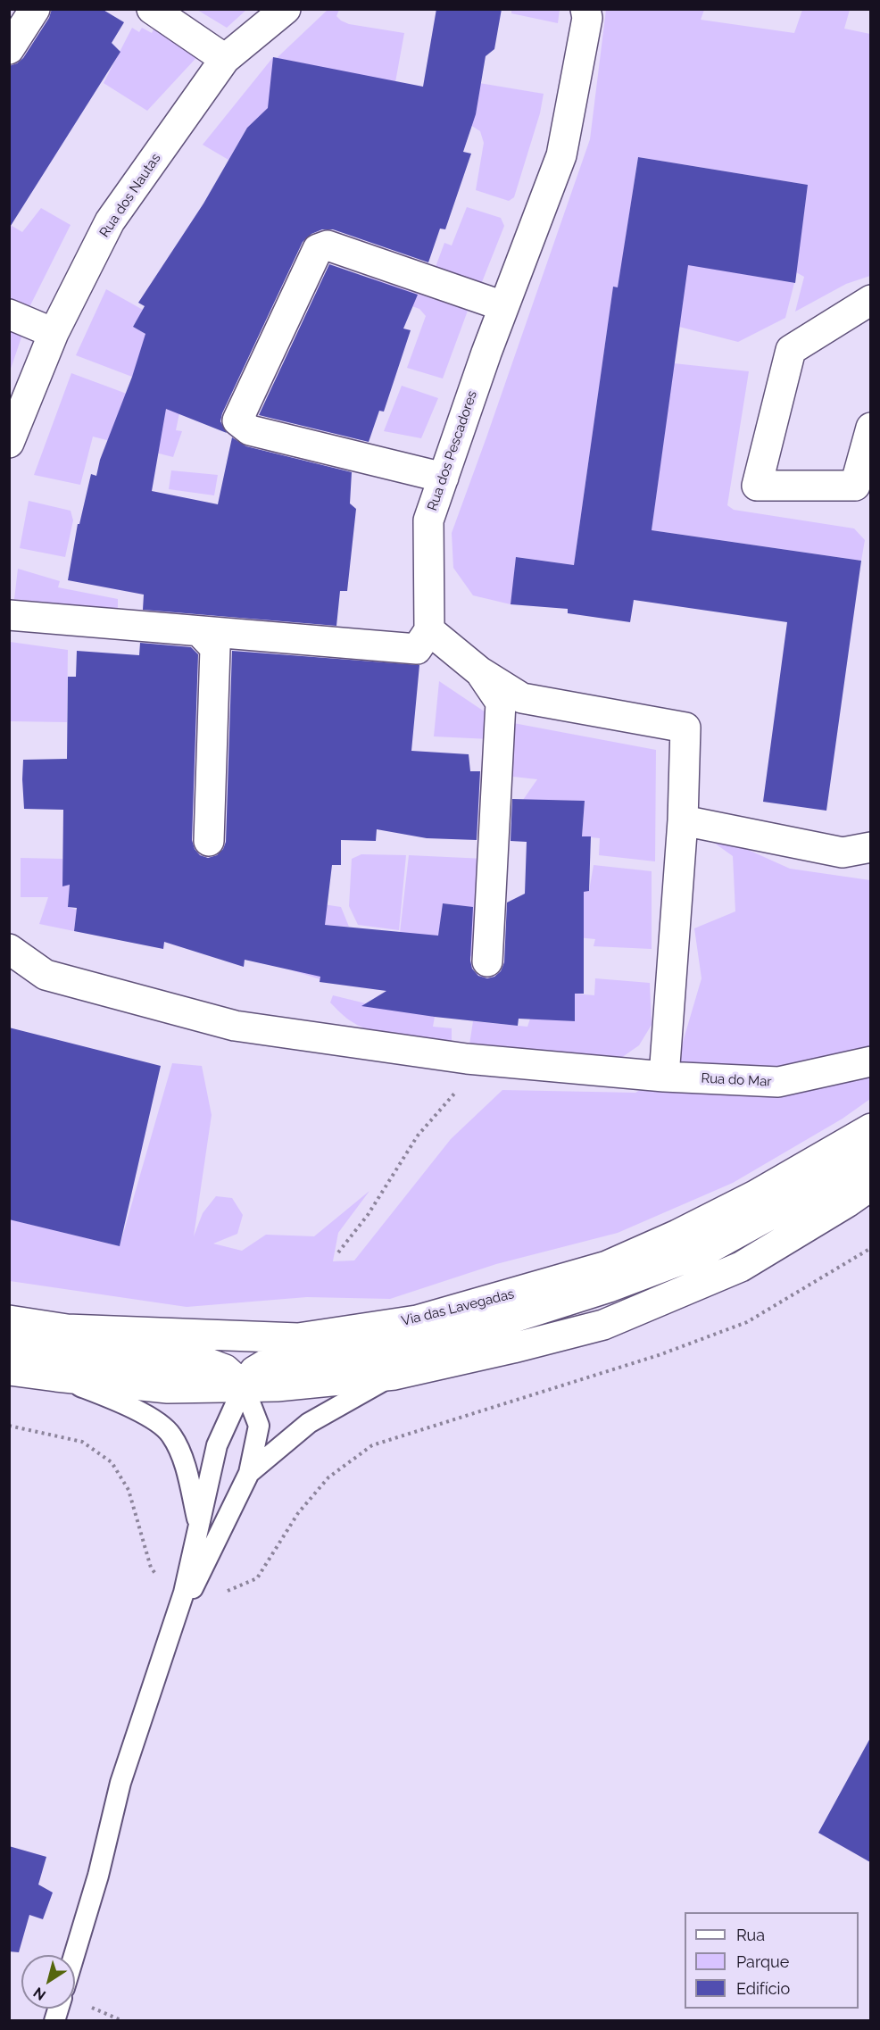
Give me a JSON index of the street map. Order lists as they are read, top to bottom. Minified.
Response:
{"streets":{"street":["Rua dos Nautas","Rua dos Pescadores","Rua do Mar","Via das Lavegadas"]},"legend":["Rua","Parque","Edifício"],"north":"bottom left"}
